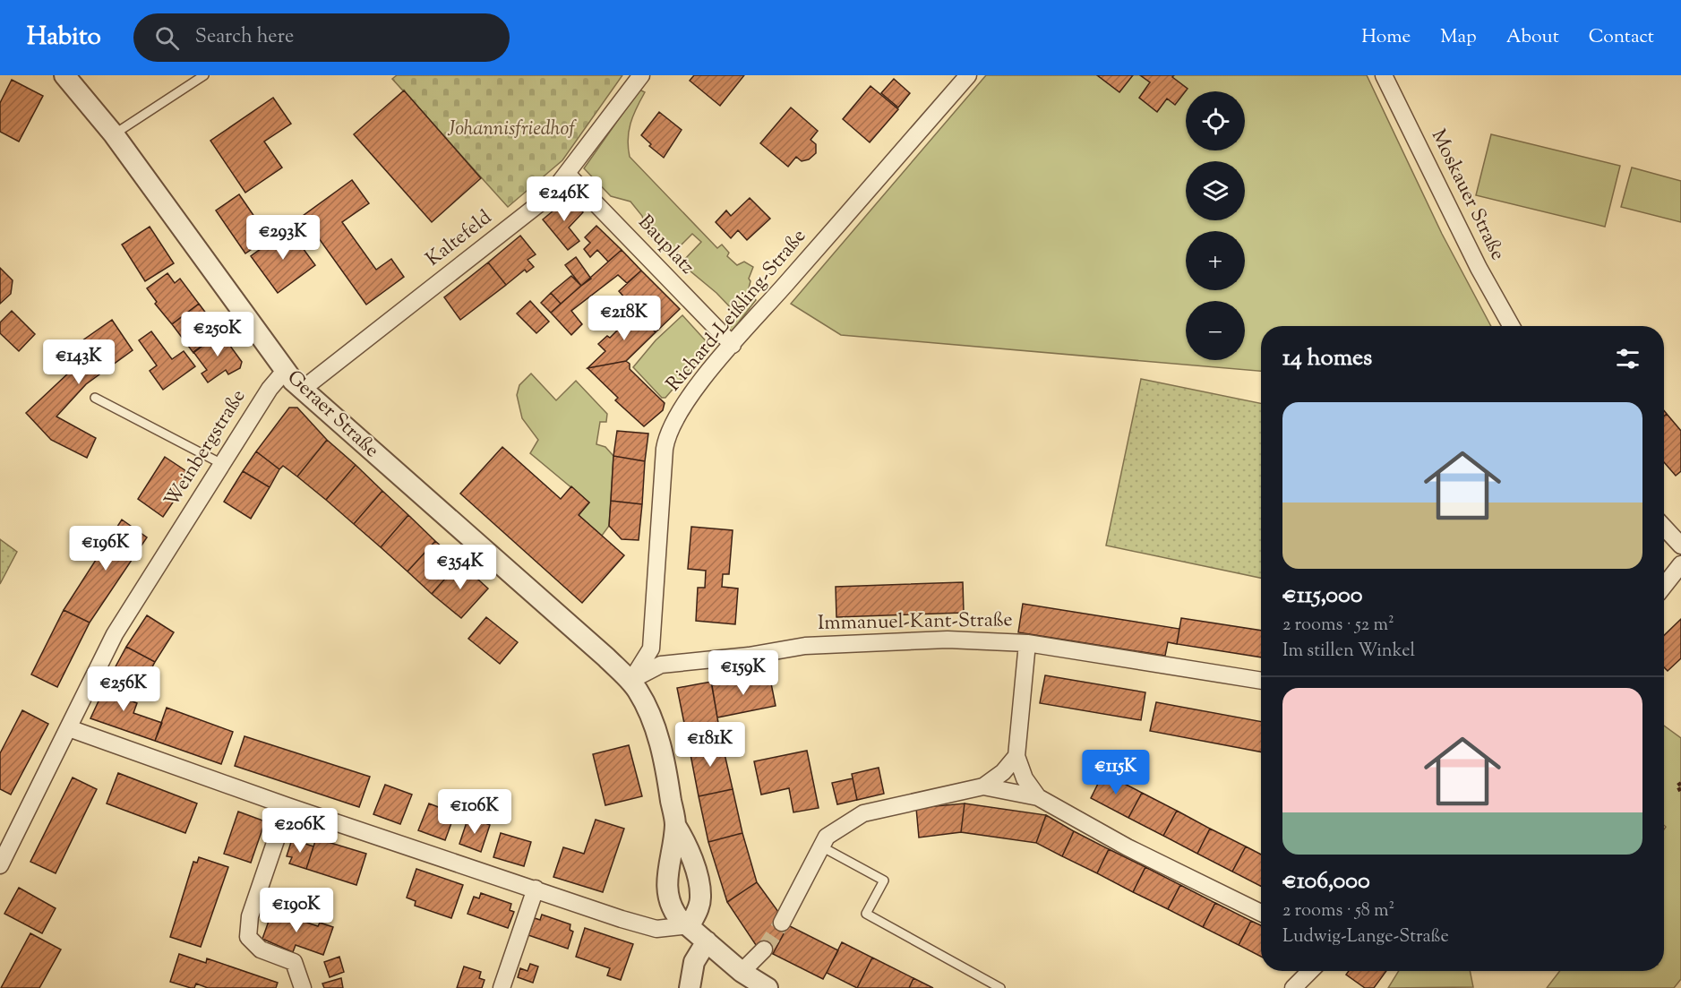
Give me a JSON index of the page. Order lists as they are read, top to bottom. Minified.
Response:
{"streets":{"street":["Moskauer Straße","Kaltefeld","Bauplatz","Richard-Leißling-Straße","Geraer Straße","Weinbergstraße","Immanuel-Kant-Straße"]},"crossings":[["Kaltefeld","Bauplatz"],["Kaltefeld","Geraer Straße"],["Bauplatz","Richard-Leißling-Straße"],["Richard-Leißling-Straße","Geraer Straße"],["Richard-Leißling-Straße","Immanuel-Kant-Straße"],["Geraer Straße","Weinbergstraße"],["Geraer Straße","Immanuel-Kant-Straße"]],"parks":["Johannisfriedhof"],"page":{"header":"Habito","search":"Search here","nav":["Home","Map","About","Contact"],"map_buttons":["+","−"],"price":["€246K","€293K","€218K","€250K","€143K","€196K","€354K","€159K","€256K","€181K","€115K","€106K","€206K","€190K"],"heading":"14 homes","list":[{"name":"€115,000","note":"2 rooms · 52 m² · Im stillen Winkel"},{"name":"€106,000","note":"2 rooms · 58 m² · Ludwig-Lange-Straße"}]}}
